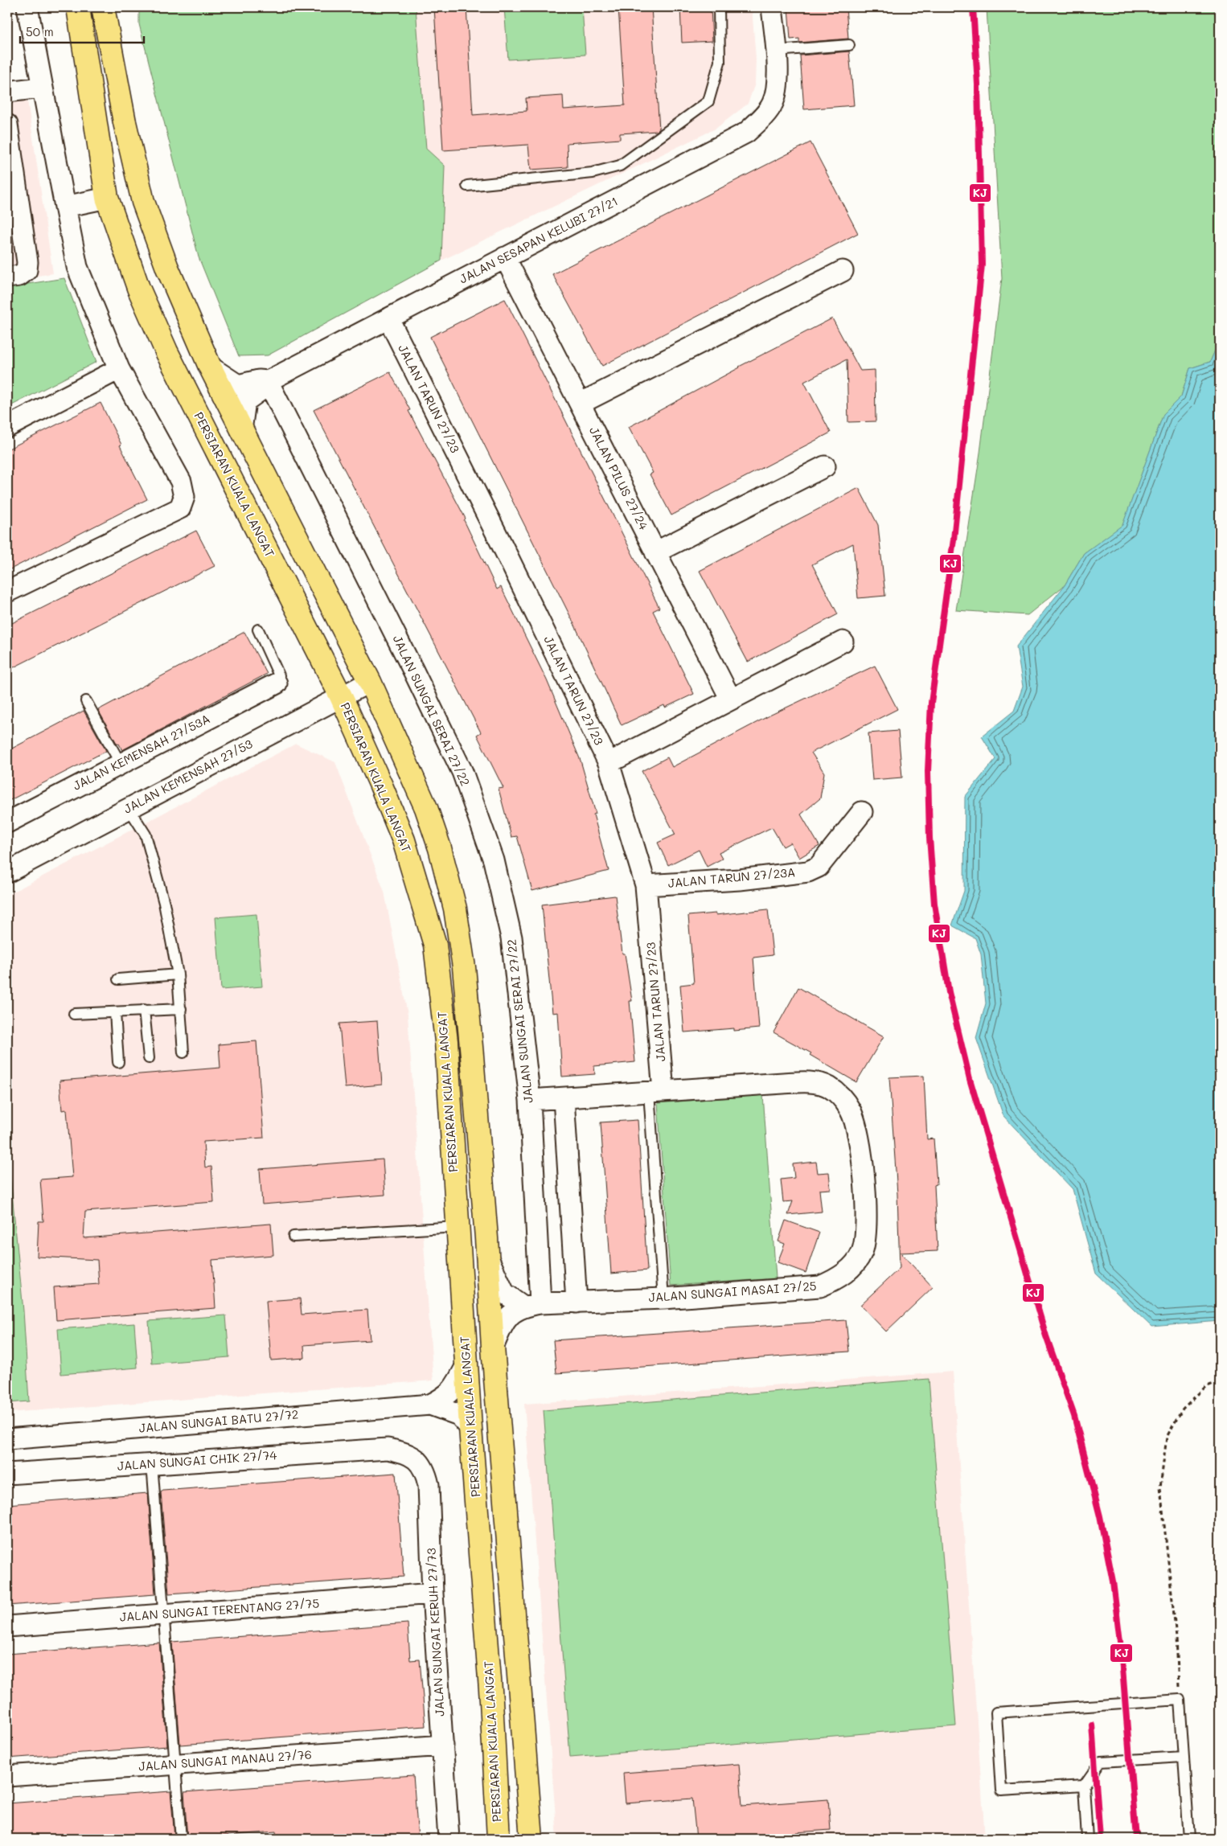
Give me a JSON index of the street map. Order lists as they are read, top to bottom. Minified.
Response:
{"streets":{"main road":["PERSIARAN KUALA LANGAT"],"street":["JALAN SESAPAN KELUBI 27/21","JALAN TARUN 27/23","JALAN PILUS 27/24","JALAN SUNGAI SERAI 27/22","JALAN KEMENSAH 27/53A","JALAN KEMENSAH 27/53","JALAN TARUN 27/23A","JALAN SUNGAI MASAI 27/25","JALAN SUNGAI BATU 27/72","JALAN SUNGAI CHIK 27/74","JALAN SUNGAI TERENTANG 27/75","JALAN SUNGAI KERUH 27/73","JALAN SUNGAI MANAU 27/76"]},"crossings":[["JALAN SESAPAN KELUBI 27/21","JALAN TARUN 27/23"],["JALAN SESAPAN KELUBI 27/21","JALAN PILUS 27/24"],["JALAN SESAPAN KELUBI 27/21","JALAN SUNGAI SERAI 27/22"],["JALAN TARUN 27/23","JALAN TARUN 27/23A"],["JALAN TARUN 27/23","JALAN SUNGAI MASAI 27/25"],["PERSIARAN KUALA LANGAT","JALAN KEMENSAH 27/53"],["JALAN SUNGAI SERAI 27/22","JALAN SUNGAI MASAI 27/25"],["JALAN SUNGAI CHIK 27/74","JALAN SUNGAI KERUH 27/73"],["JALAN SUNGAI TERENTANG 27/75","JALAN SUNGAI KERUH 27/73"],["JALAN SUNGAI KERUH 27/73","JALAN SUNGAI MANAU 27/76"]],"lines":["transit line KJ"],"scale_bar":"50 m"}
